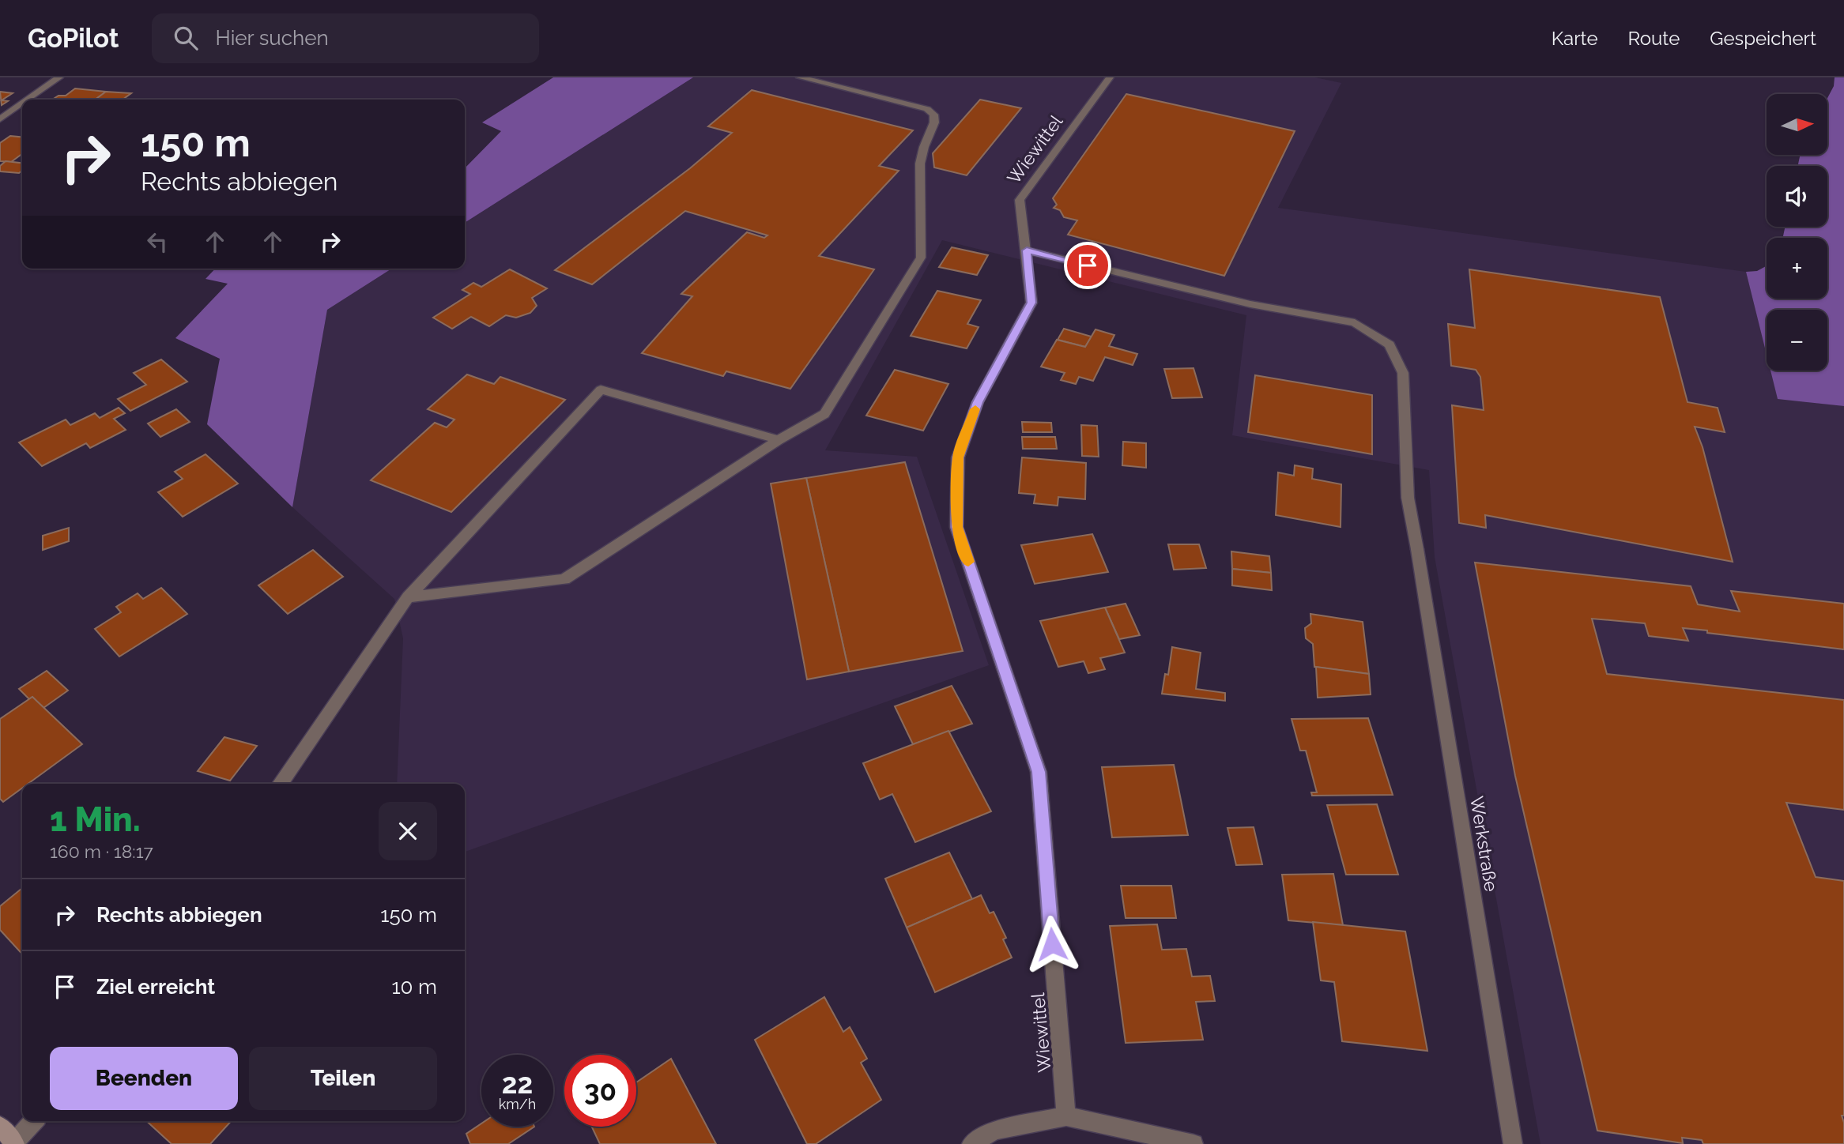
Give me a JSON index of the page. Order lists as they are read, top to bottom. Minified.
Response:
{"streets":{"street":["Wiewittel","Werkstraße"]},"crossings":[["Wiewittel","Werkstraße"]],"north":"right","page":{"header":"GoPilot","search":"Hier suchen","nav":["Karte","Route","Gespeichert"],"map_buttons":["+","−"],"turn":["150 m","Rechts abbiegen"],"heading":["1 Min.","160 m · 18:17"],"list":[{"name":"Rechts abbiegen","value":"150 m"},{"name":"Ziel erreicht","value":"10 m"}],"buttons":["Beenden","Teilen"],"speed":"22 km/h","limit":"30"}}
